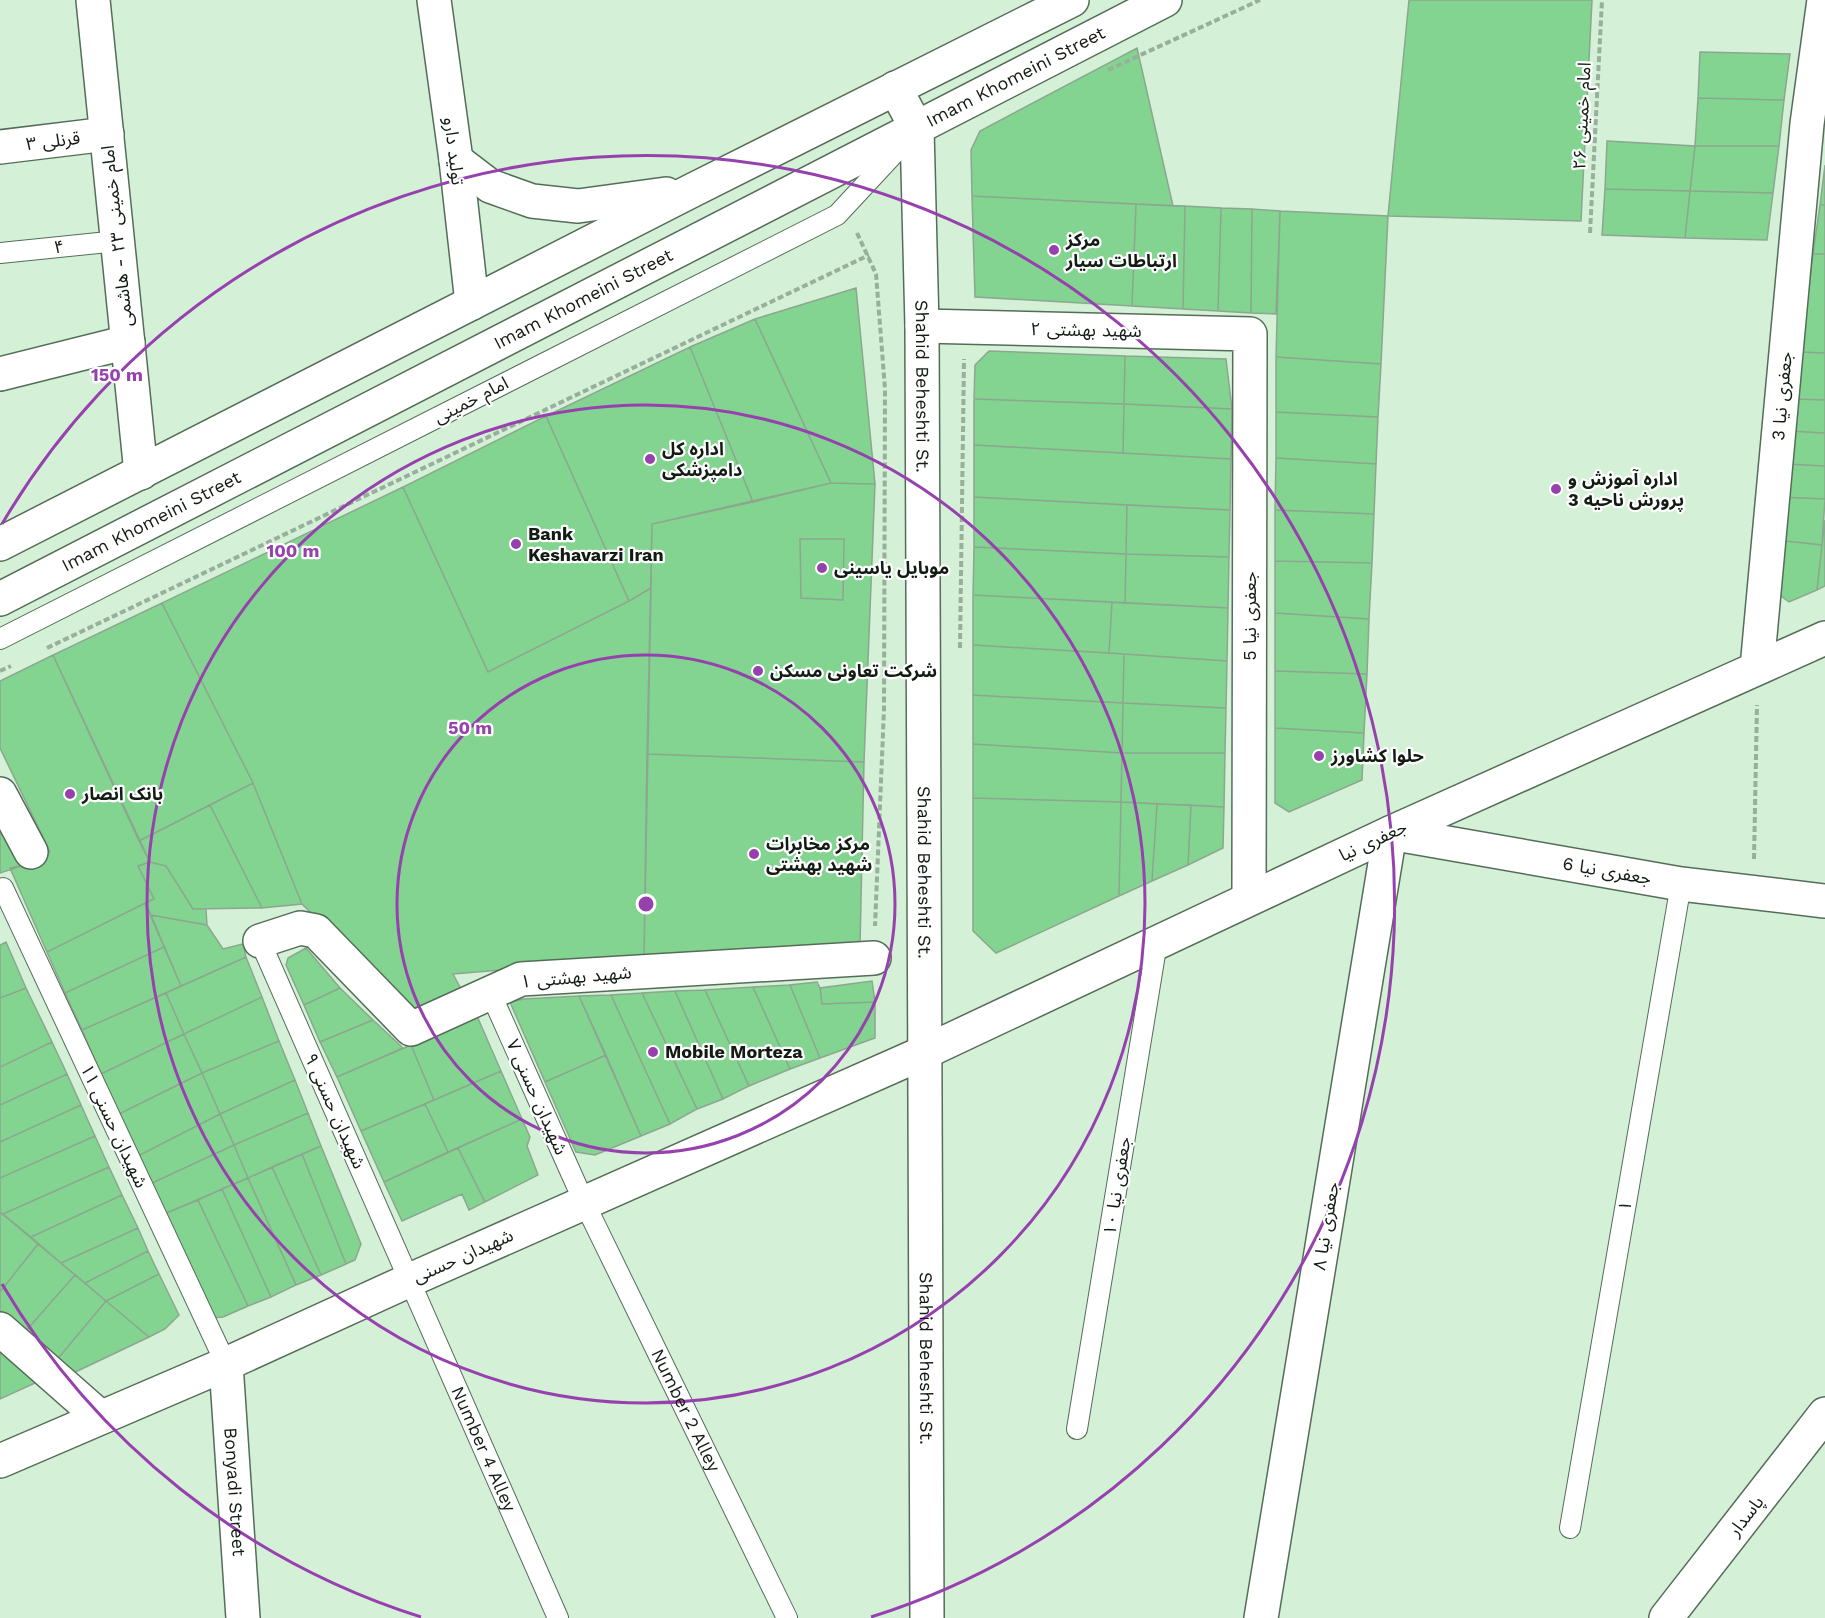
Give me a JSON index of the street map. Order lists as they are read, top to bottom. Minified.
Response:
{"streets":{"street":["Imam Khomeini Street","قرنلی ۳","تولید دارو","امام خمینی ۲۳ - هاشمی","شهید بهشتی ۲","Shahid Beheshti St.","جعفری نیا 3","جعفری نیا 5","جعفری نیا","جعفری نیا 6","شهید بهشتی ۱","جعفری نیا ۸","شهیدان حسنی","Bonyadi Street","پاسدار"],"lane":["۴","امام خمینی","شهیدان حسنی ۷","شهیدان حسنی ۹","شهیدان حسنی ۱۱","جعفری نیا ۱۰","۱","Number 2 Alley","Number 4 Alley"],"path":["امام خمینی ۲۶"]},"crossings":[["Imam Khomeini Street","Shahid Beheshti St."],["Imam Khomeini Street","امام خمینی"],["قرنلی ۳","امام خمینی ۲۳ - هاشمی"],["امام خمینی ۲۳ - هاشمی","۴"],["شهید بهشتی ۲","Shahid Beheshti St."],["شهید بهشتی ۲","جعفری نیا 5"],["Shahid Beheshti St.","امام خمینی"],["Shahid Beheshti St.","جعفری نیا"],["Shahid Beheshti St.","شهیدان حسنی"],["جعفری نیا 3","جعفری نیا"],["جعفری نیا 5","جعفری نیا"],["جعفری نیا","جعفری نیا 6"],["جعفری نیا","جعفری نیا ۱۰"],["جعفری نیا","جعفری نیا ۸"],["جعفری نیا","شهیدان حسنی"],["جعفری نیا 6","۱"],["جعفری نیا 6","جعفری نیا ۸"],["شهید بهشتی ۱","شهیدان حسنی ۷"],["شهید بهشتی ۱","شهیدان حسنی ۹"],["شهیدان حسنی ۷","شهیدان حسنی"],["شهیدان حسنی ۷","Number 2 Alley"],["شهیدان حسنی ۹","شهیدان حسنی"],["شهیدان حسنی ۹","Number 4 Alley"],["شهیدان حسنی ۱۱","شهیدان حسنی"],["شهیدان حسنی ۱۱","Bonyadi Street"],["شهیدان حسنی","Number 2 Alley"],["شهیدان حسنی","Number 4 Alley"],["شهیدان حسنی","Bonyadi Street"]],"places":["مرکز ارتباطات سیار","اداره کل دامپزشکی","اداره آموزش و پرورش ناحیه 3","Bank Keshavarzi Iran","موبایل یاسینی","شرکت تعاونی مسکن","حلوا کشاورز","بانک انصار","مرکز مخابرات شهید بهشتی","Mobile Morteza"],"rings":["150 m","100 m","50 m"]}
